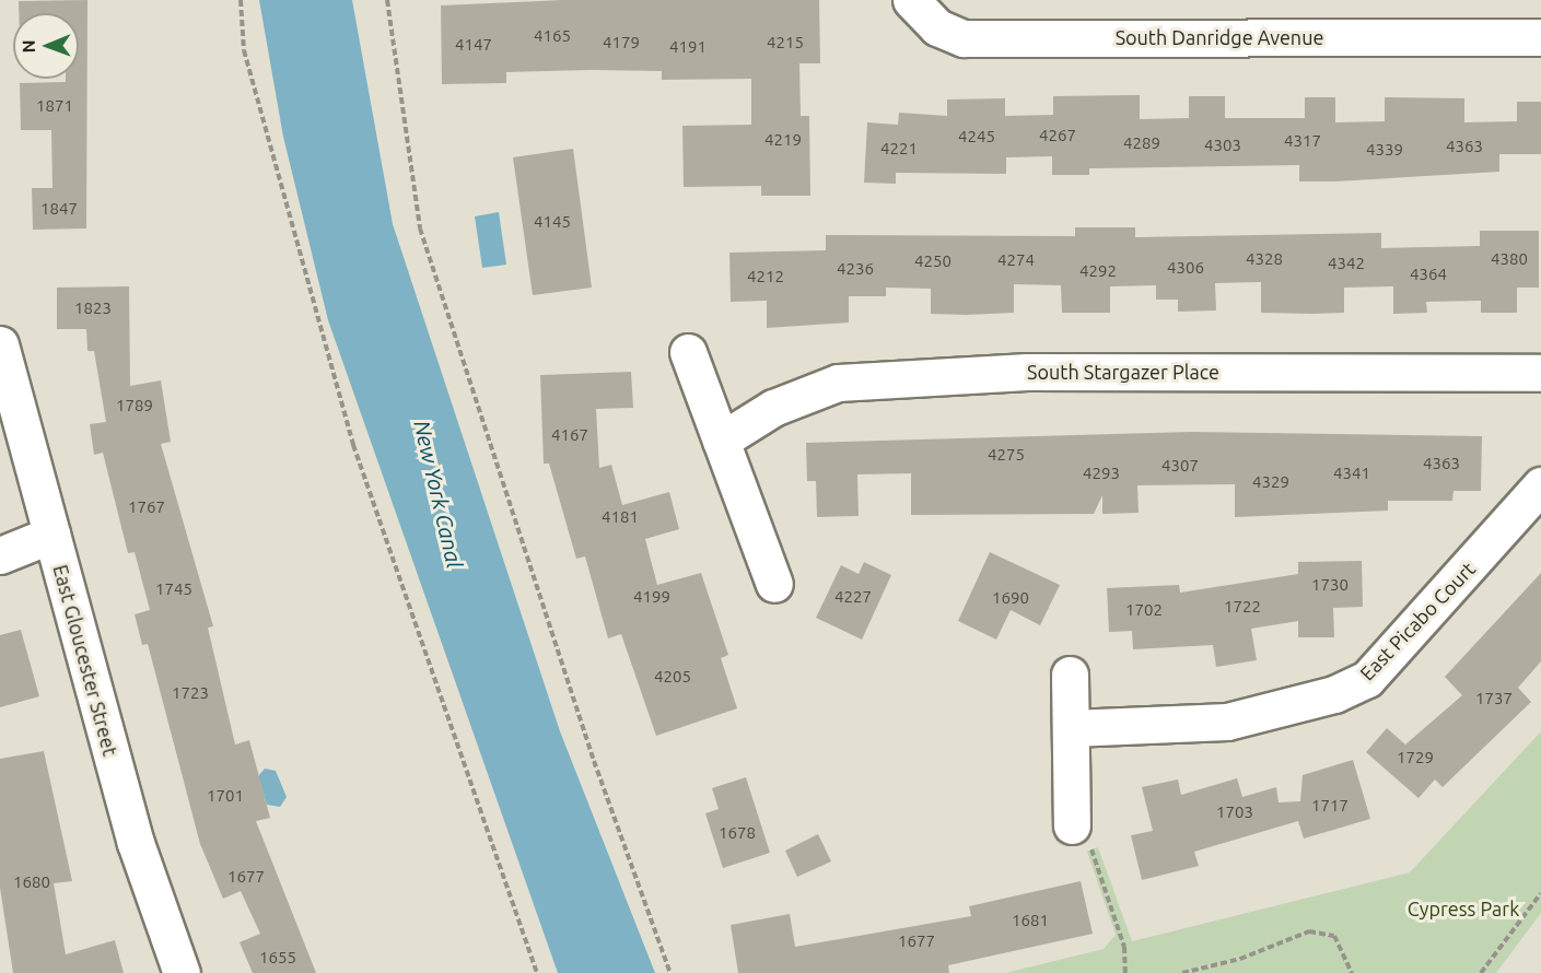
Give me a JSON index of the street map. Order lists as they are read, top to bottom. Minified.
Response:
{"streets":{"street":["South Danridge Avenue","South Stargazer Place","East Picabo Court","East Gloucester Street"]},"water":["New York Canal"],"parks":["Cypress Park"],"house_numbers":["4165","4179","4215","4147","4191","1871","4267","4245","4219","4317","4289","4303","4363","4221","4339","1847","4145","4328","4380","4274","4250","4342","4306","4236","4292","4364","4212","1823","1789","4167","4275","4363","4307","4293","4341","4329","1767","4181","1730","1745","4199","4227","1690","1722","1702","4205","1723","1737","1729","1701","1717","1703","1678","1677","1680","1681","1677","1655"],"north":"left"}
